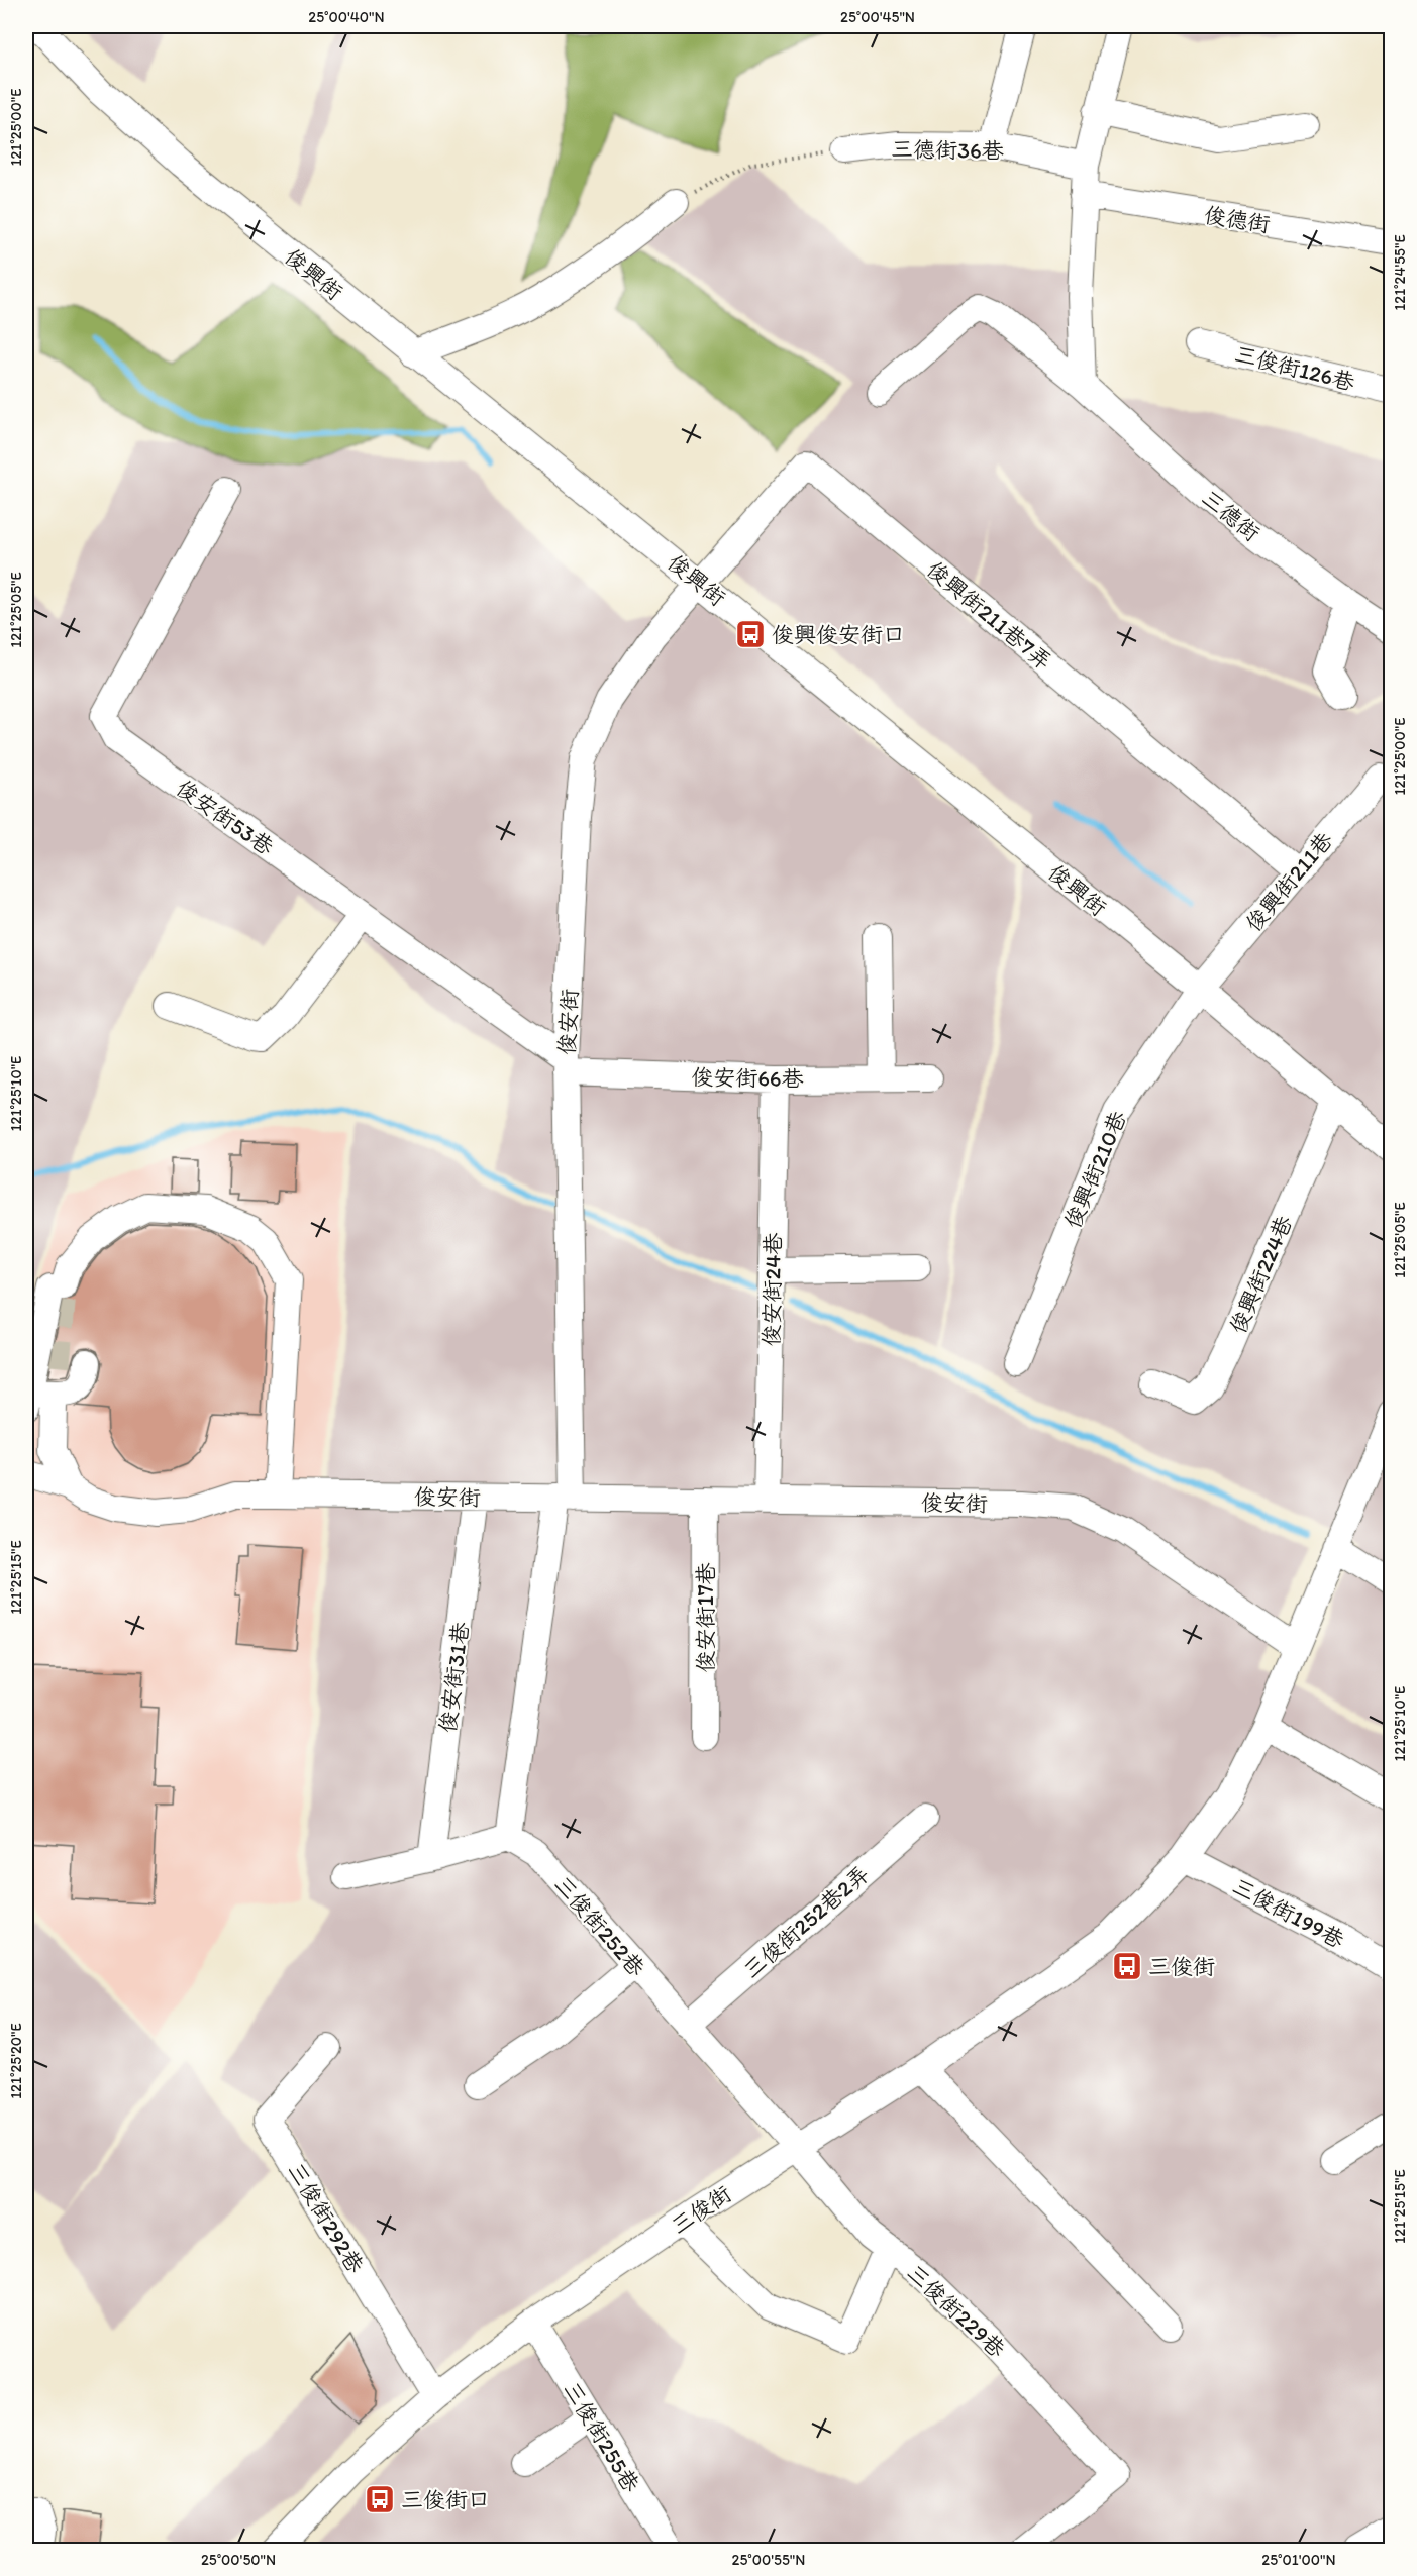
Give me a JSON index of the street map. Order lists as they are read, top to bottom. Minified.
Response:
{"streets":{"street":["三德街36巷","俊德街","俊興街","三俊街126巷","三德街","俊興街211巷7弄","俊安街53巷","俊興街211巷","俊安街","俊安街66巷","俊興街210巷","俊興街224巷","俊安街24巷","俊安街17巷","俊安街31巷","三俊街199巷","三俊街252巷2弄","三俊街252巷","三俊街","三俊街292巷","三俊街229巷","三俊街255巷"]},"crossings":[["俊興街","俊興街211巷7弄"],["俊興街","俊興街211巷"],["俊興街","俊安街"],["俊興街","俊興街210巷"],["俊興街","俊興街224巷"],["俊興街211巷7弄","俊興街211巷"],["俊興街211巷7弄","俊安街"],["俊安街53巷","俊安街"],["俊安街53巷","俊安街66巷"],["俊興街211巷","俊興街210巷"],["俊安街","俊安街66巷"],["俊安街","俊安街24巷"],["俊安街","俊安街17巷"],["俊安街","俊安街31巷"],["俊安街","三俊街"],["俊安街66巷","俊安街24巷"],["三俊街199巷","三俊街"],["三俊街252巷2弄","三俊街252巷"],["三俊街252巷","三俊街"],["三俊街252巷","三俊街229巷"],["三俊街","三俊街292巷"],["三俊街","三俊街229巷"],["三俊街","三俊街255巷"]],"places":{"bus stop":["俊興俊安街口","三俊街","三俊街口"]},"coordinates":["25°00'40\"N","25°00'45\"N","121°25'00\"E","121°24'55\"E","121°25'05\"E","121°25'10\"E","121°25'15\"E","121°25'20\"E","25°00'50\"N","25°00'55\"N","25°01'00\"N"]}
